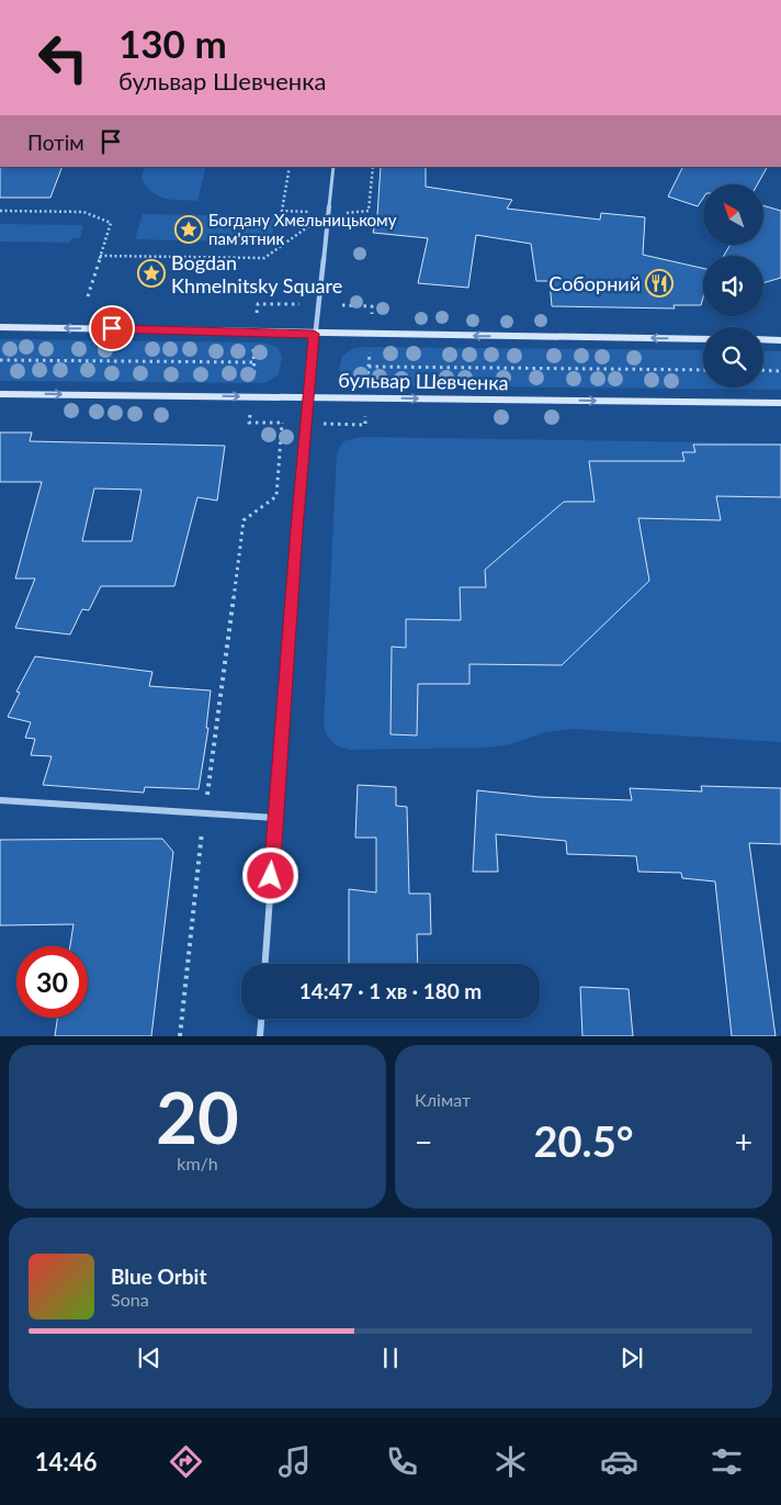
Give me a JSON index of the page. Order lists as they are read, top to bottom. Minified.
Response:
{"streets":{"main road":["бульвар Шевченка"]},"places":{"place":["Богдану Хмельницькому пам'ятник","Bogdan Khmelnitsky Square"],"restaurant":["Соборний"]},"north":"top left","page":{"turn":["130 m","бульвар Шевченка"],"then":"Потім","limit":"30","trip":"14:47 · 1 хв · 180 m","tile":[["20","km/h"],"Клімат"],"heat":["−","20.5°","+"],"song":["Blue Orbit","Sona"],"tabs":"14:46"}}
